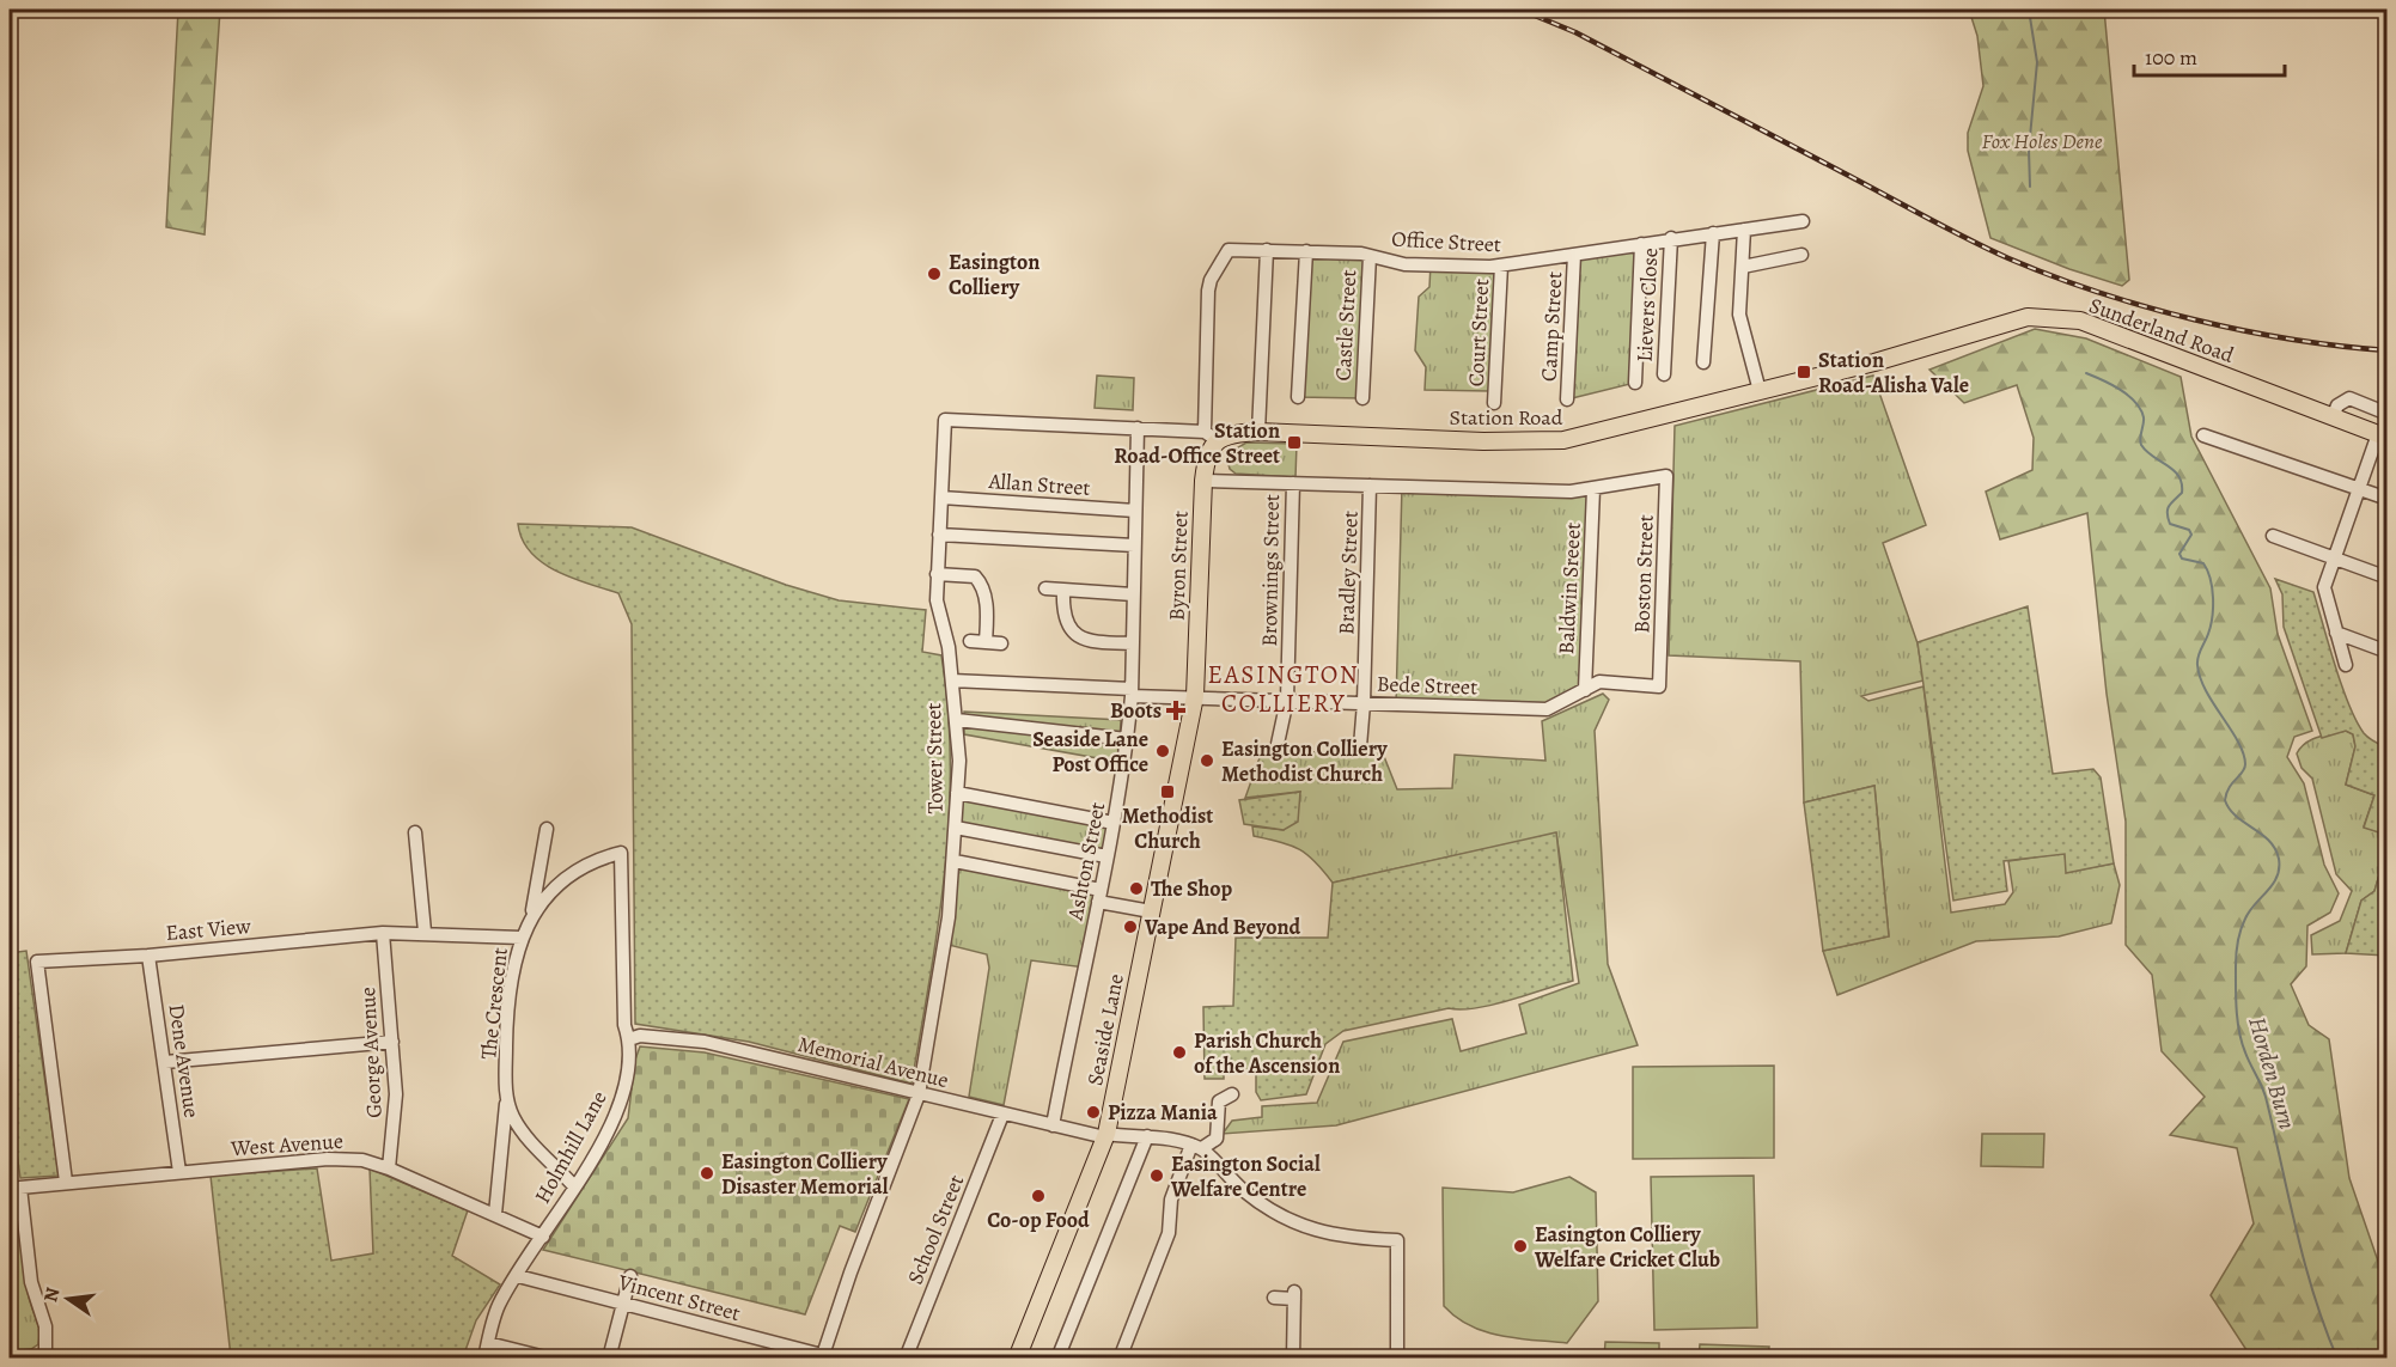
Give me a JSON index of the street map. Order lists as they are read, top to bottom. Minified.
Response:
{"streets":{"main road":["Sunderland Road","Station Road","Byron Street","Seaside Lane"],"street":["Office Street","Lievers Close","Castle Street","Camp Street","Court Street","Allan Street","Brownings Street","Bradley Street","Boston Street","Baldwin Sreeet","Bede Street","Tower Street","Ashton Street","East View","The Crescent","George Avenue","Dene Avenue","Memorial Avenue","West Avenue","Holmhill Lane","School Street","Vincent Street"]},"crossings":[["Office Street","Lievers Close"],["Office Street","Castle Street"],["Office Street","Camp Street"],["Office Street","Court Street"],["Office Street","Station Road"],["Office Street","Byron Street"],["Sunderland Road","Station Road"],["Station Road","Byron Street"],["Allan Street","Tower Street"],["Allan Street","Ashton Street"],["Byron Street","Bede Street"],["Byron Street","Seaside Lane"],["Brownings Street","Bede Street"],["Bradley Street","Bede Street"],["Boston Street","Baldwin Sreeet"],["Boston Street","Bede Street"],["Baldwin Sreeet","Bede Street"],["Bede Street","Tower Street"],["Bede Street","Ashton Street"],["Bede Street","Seaside Lane"],["Tower Street","Ashton Street"],["Tower Street","Memorial Avenue"],["Tower Street","Vincent Street"],["Ashton Street","Memorial Avenue"],["East View","The Crescent"],["East View","George Avenue"],["East View","Dene Avenue"],["East View","West Avenue"],["The Crescent","Holmhill Lane"],["Seaside Lane","Memorial Avenue"],["George Avenue","West Avenue"],["Dene Avenue","West Avenue"],["Memorial Avenue","Holmhill Lane"],["Memorial Avenue","School Street"],["West Avenue","Holmhill Lane"],["Holmhill Lane","Vincent Street"]],"districts":["EASINGTON COLLIERY"],"water":["Horden Burn"],"parks":["Fox Holes Dene"],"places":{"other":["Easington Colliery","Seaside Lane Post Office","Easington Colliery Methodist Church","The Shop","Vape And Beyond","Parish Church of the Ascension","Pizza Mania","Easington Colliery Disaster Memorial","Easington Social Welfare Centre","Co-op Food","Easington Colliery Welfare Cricket Club"],"transit":["Station Road-Alisha Vale","Station Road-Office Street","Methodist Church"],"health":["Boots"]},"scale_bar":"100 m","north":"left"}
